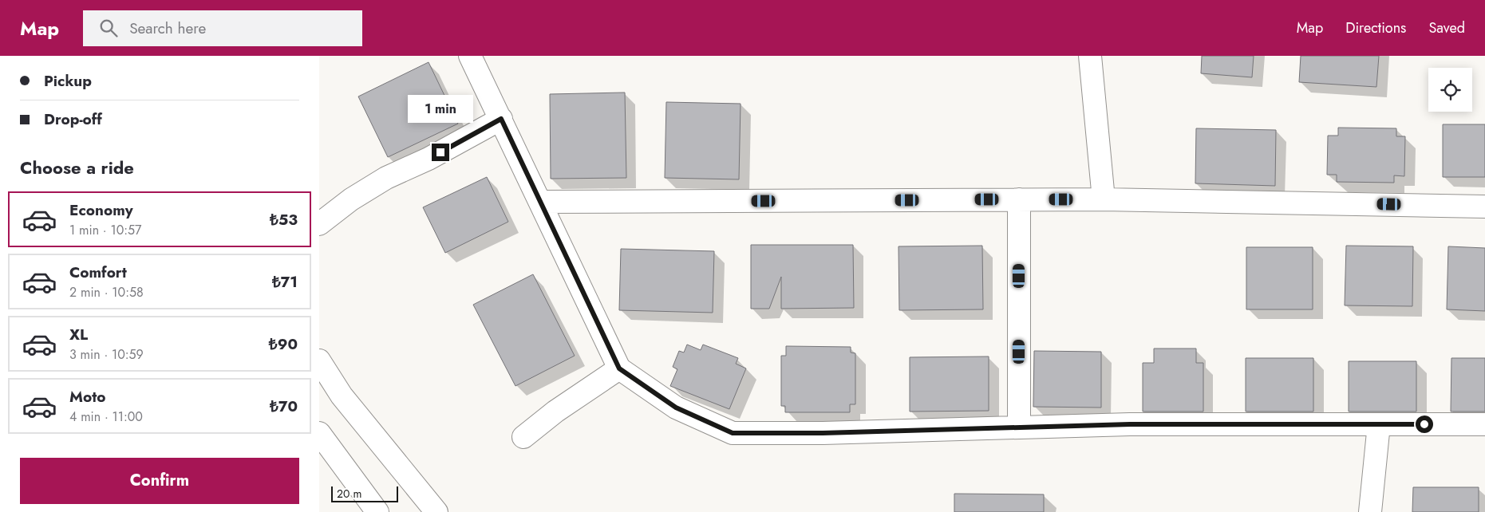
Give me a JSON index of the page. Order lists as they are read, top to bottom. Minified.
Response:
{"scale_bar":"20 m","page":{"header":"Map","search":"Search here","nav":["Map","Directions","Saved"],"banner":["Pickup","Drop-off"],"bubble":"1 min","heading":"Choose a ride","list":[{"name":"Economy","note":"1 min · 10:57","value":"₺53"},{"name":"Comfort","note":"2 min · 10:58","value":"₺71"},{"name":"XL","note":"3 min · 10:59","value":"₺90"},{"name":"Moto","note":"4 min · 11:00","value":"₺70"}],"buttons":"Confirm","scale":"20 m"}}
